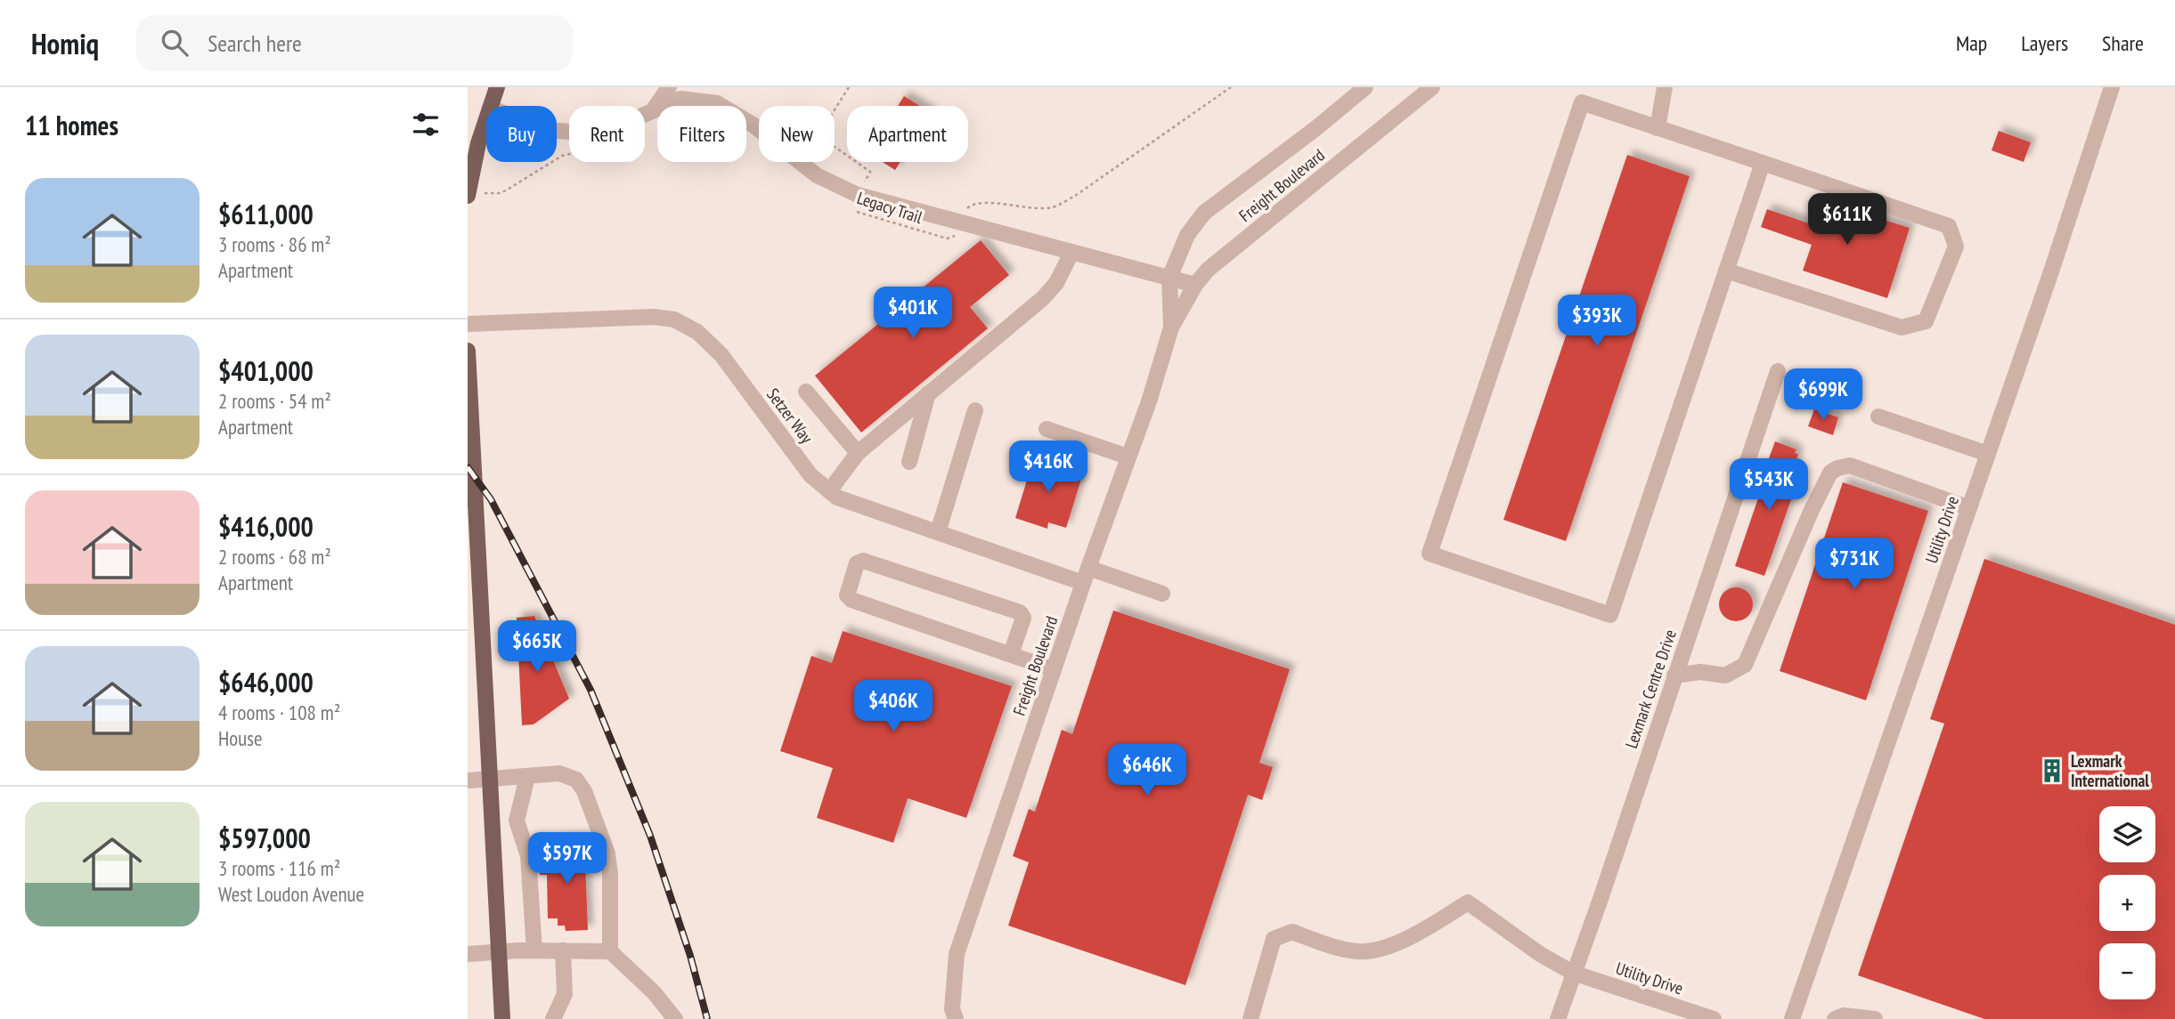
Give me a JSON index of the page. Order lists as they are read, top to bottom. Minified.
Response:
{"streets":{"lane":["Freight Boulevard","Setzer Way","Utility Drive","Lexmark Centre Drive"],"path":["Legacy Trail"]},"crossings":[["Freight Boulevard","Setzer Way"],["Utility Drive","Lexmark Centre Drive"]],"places":{"building":["Lexmark International"]},"page":{"header":"Homiq","search":"Search here","nav":["Map","Layers","Share"],"heading":"11 homes","chip":["Buy","Rent","Filters","New","Apartment"],"list":[{"name":"$611,000","note":"3 rooms · 86 m² · Apartment"},{"name":"$401,000","note":"2 rooms · 54 m² · Apartment"},{"name":"$416,000","note":"2 rooms · 68 m² · Apartment"},{"name":"$646,000","note":"4 rooms · 108 m² · House"},{"name":"$597,000","note":"3 rooms · 116 m² · West Loudon Avenue"}],"price":["$611K","$401K","$393K","$699K","$416K","$543K","$731K","$665K","$406K","$646K","$597K"],"map_buttons":["+","−"]}}
